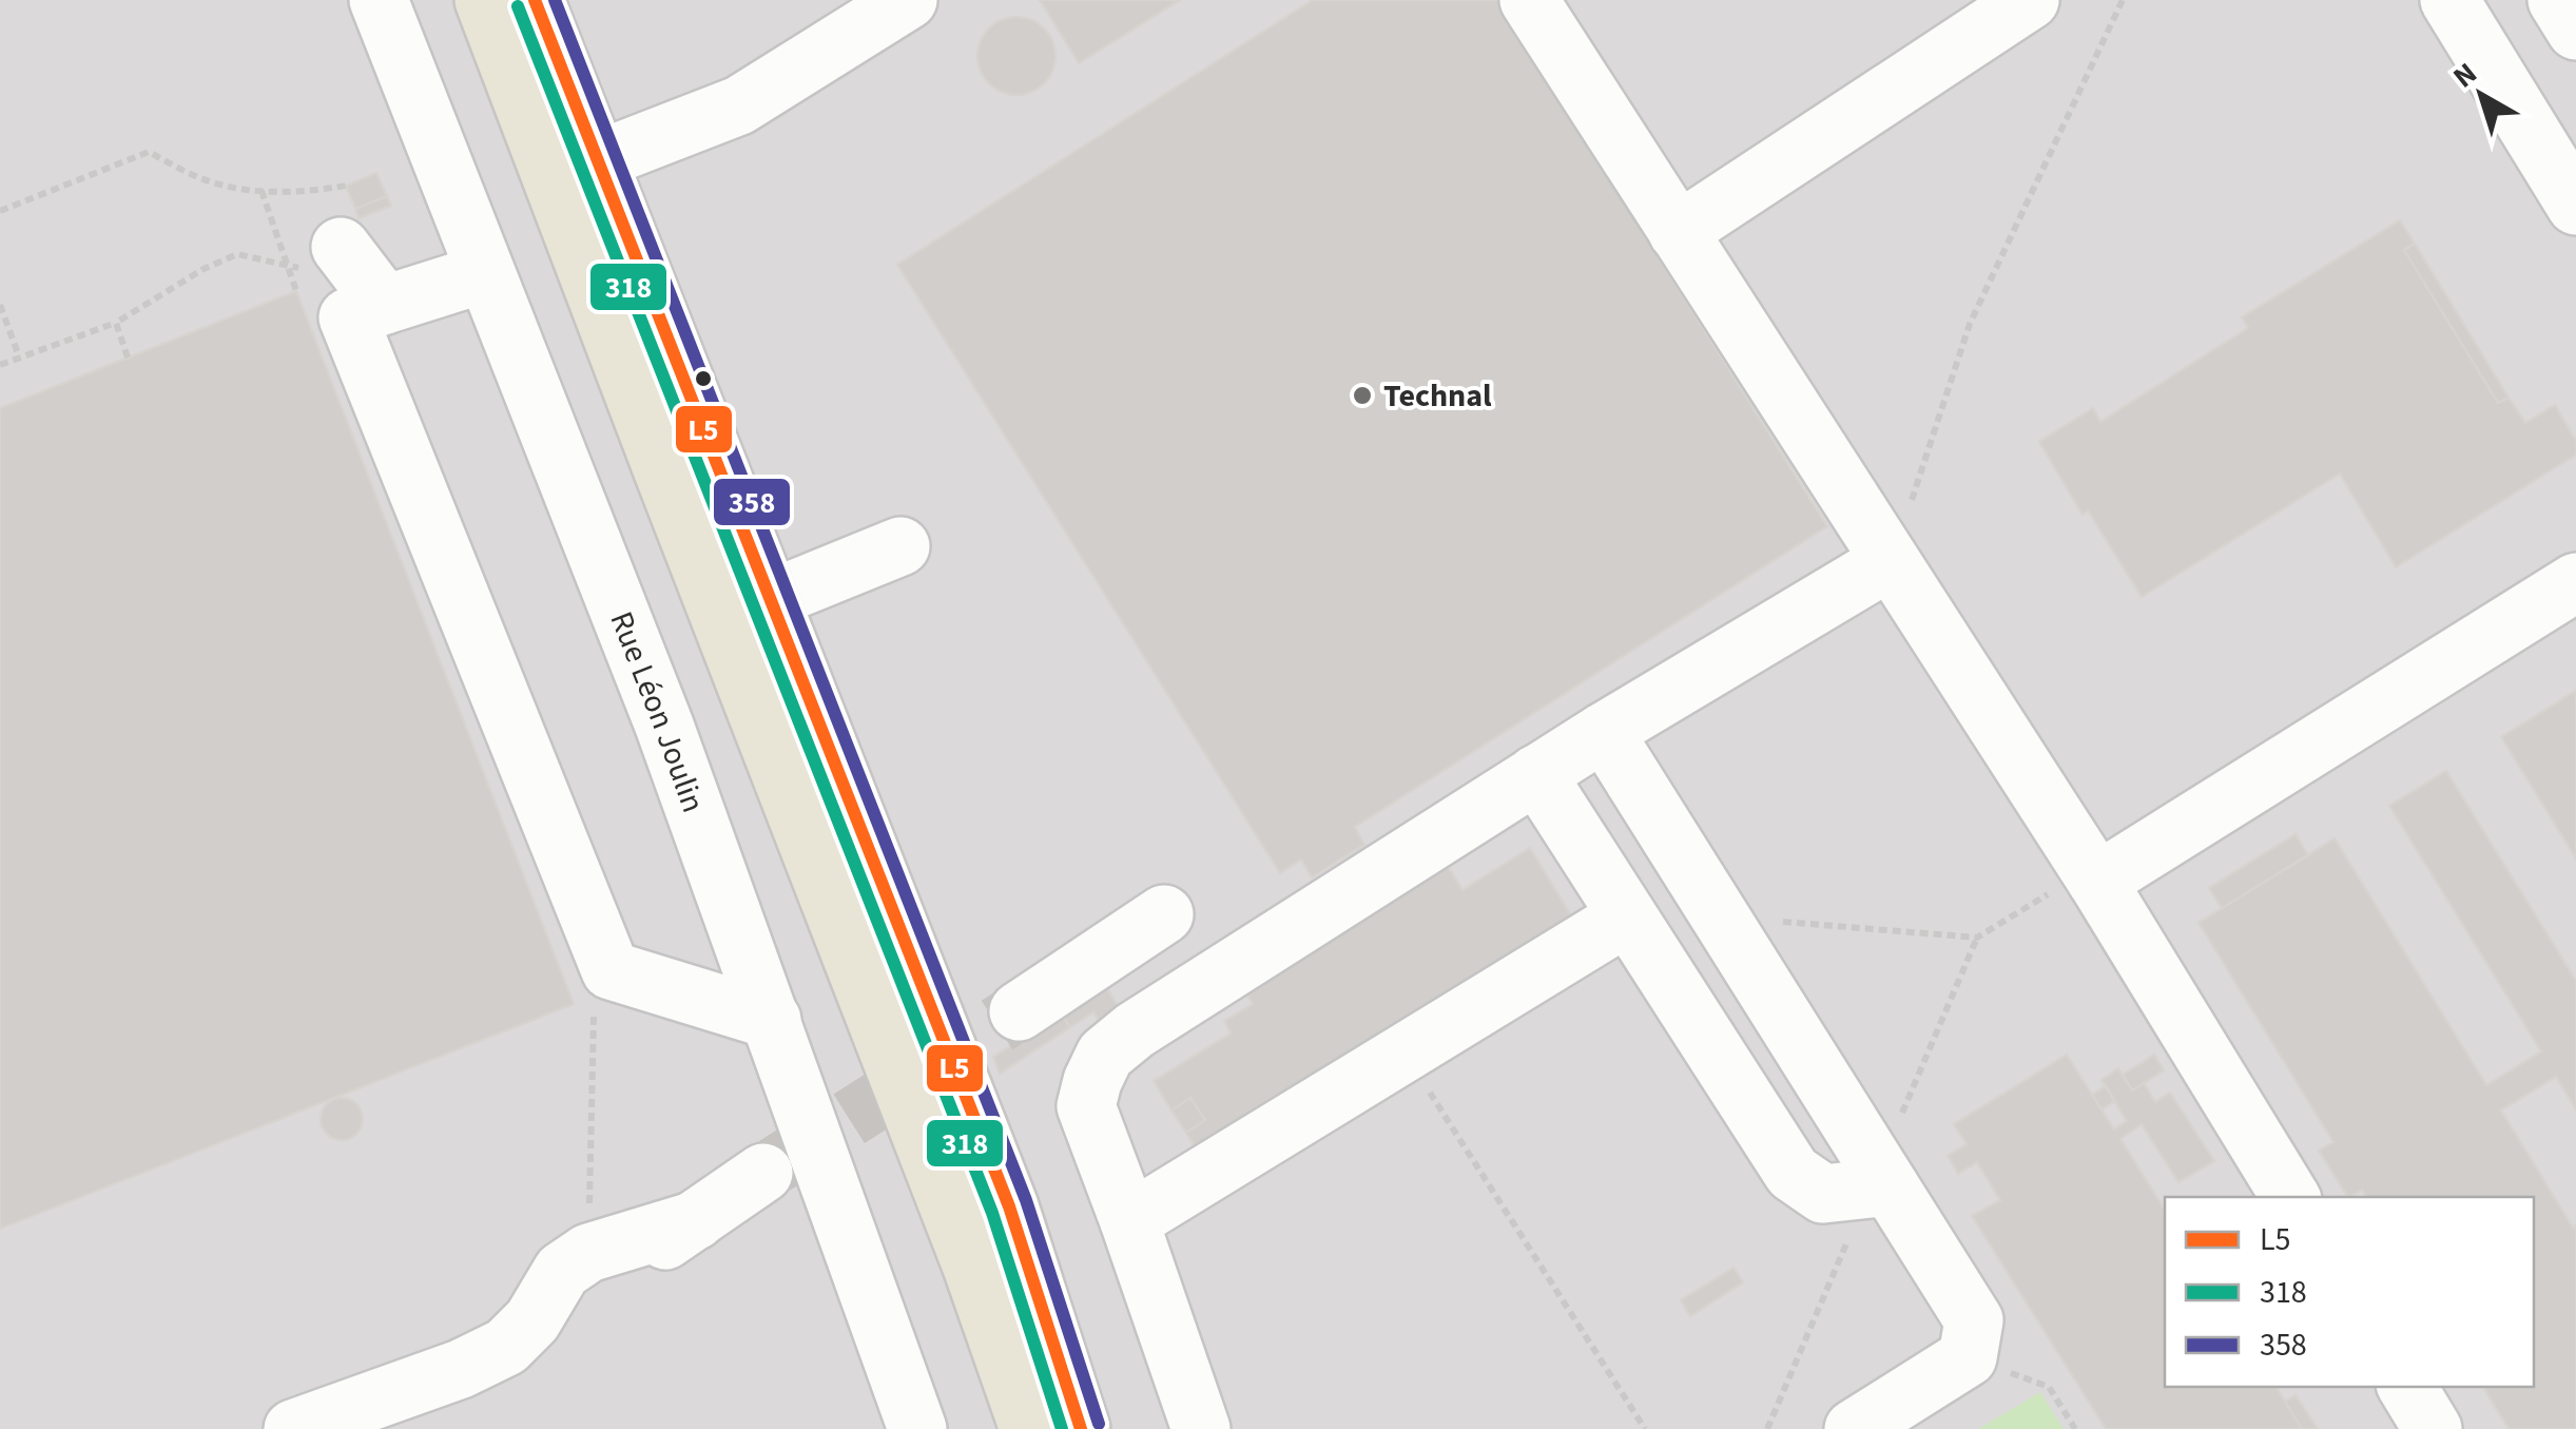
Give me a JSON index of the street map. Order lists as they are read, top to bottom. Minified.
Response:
{"streets":{"street":["Rue Léon Joulin"]},"places":["Technal"],"lines":["transit line L5","transit line 358","transit line 318"],"legend":["L5","318","358"],"north":"top left"}
